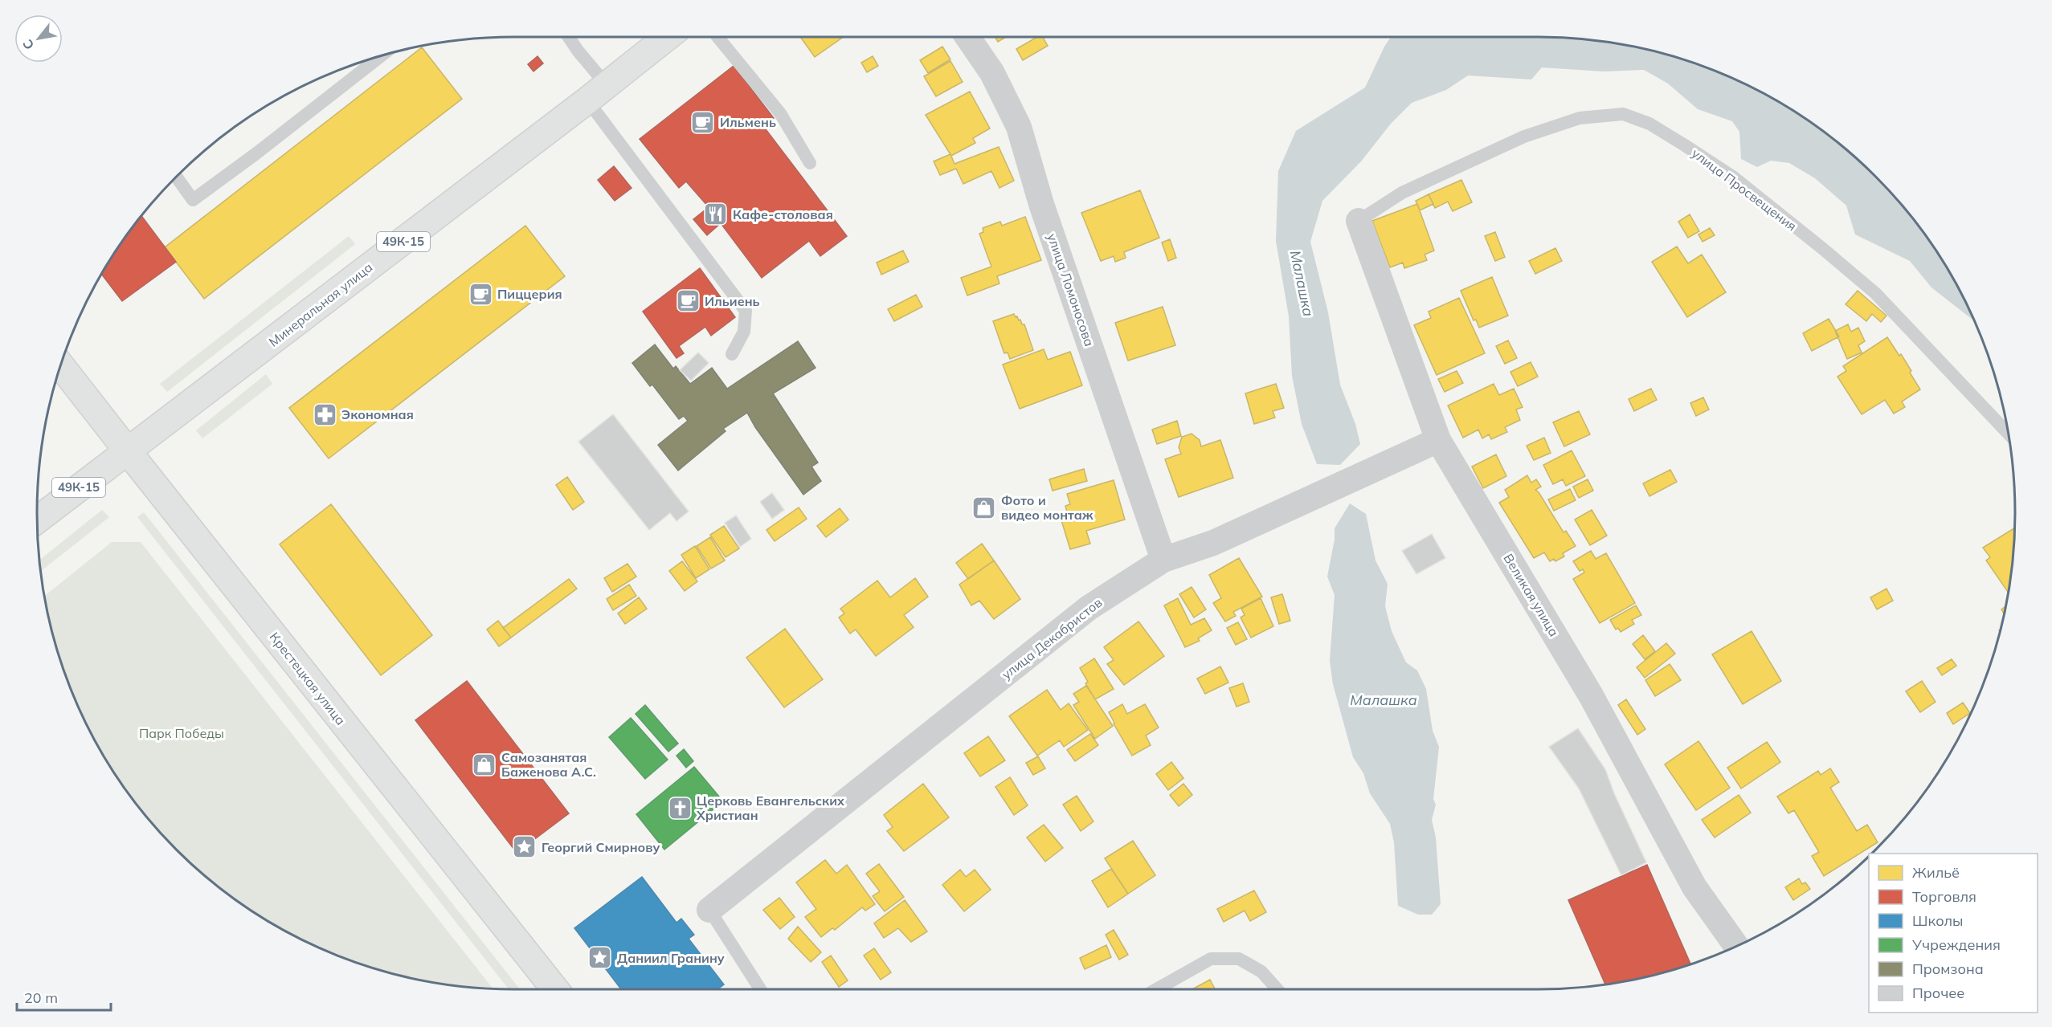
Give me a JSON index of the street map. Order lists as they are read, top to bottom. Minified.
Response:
{"streets":{"main road":["49К-15","Минеральная улица","Крестецкая улица"],"street":["улица Ломоносова","Великая улица","улица Декабристов"],"lane":["улица Просвещения"]},"crossings":[["улица Просвещения","Великая улица"],["улица Ломоносова","улица Декабристов"],["Минеральная улица","Крестецкая улица"],["Великая улица","улица Декабристов"]],"water":["Малашка"],"parks":["Парк Победы"],"places":{"cafe":["Ильмень","Пиццерия","Ильиень"],"restaurant":["Кафе-столовая"],"pharmacy":["Экономная"],"shop":["Фото и видео монтаж","Самозанятая Баженова А.С."],"church":["Церковь Евангельских Христиан"],"place":["Георгий Смирнову","Даниил Гранину"]},"legend":["Жильё","Торговля","Школы","Учреждения","Промзона","Прочее"],"scale_bar":"20 m","north":"bottom left"}
